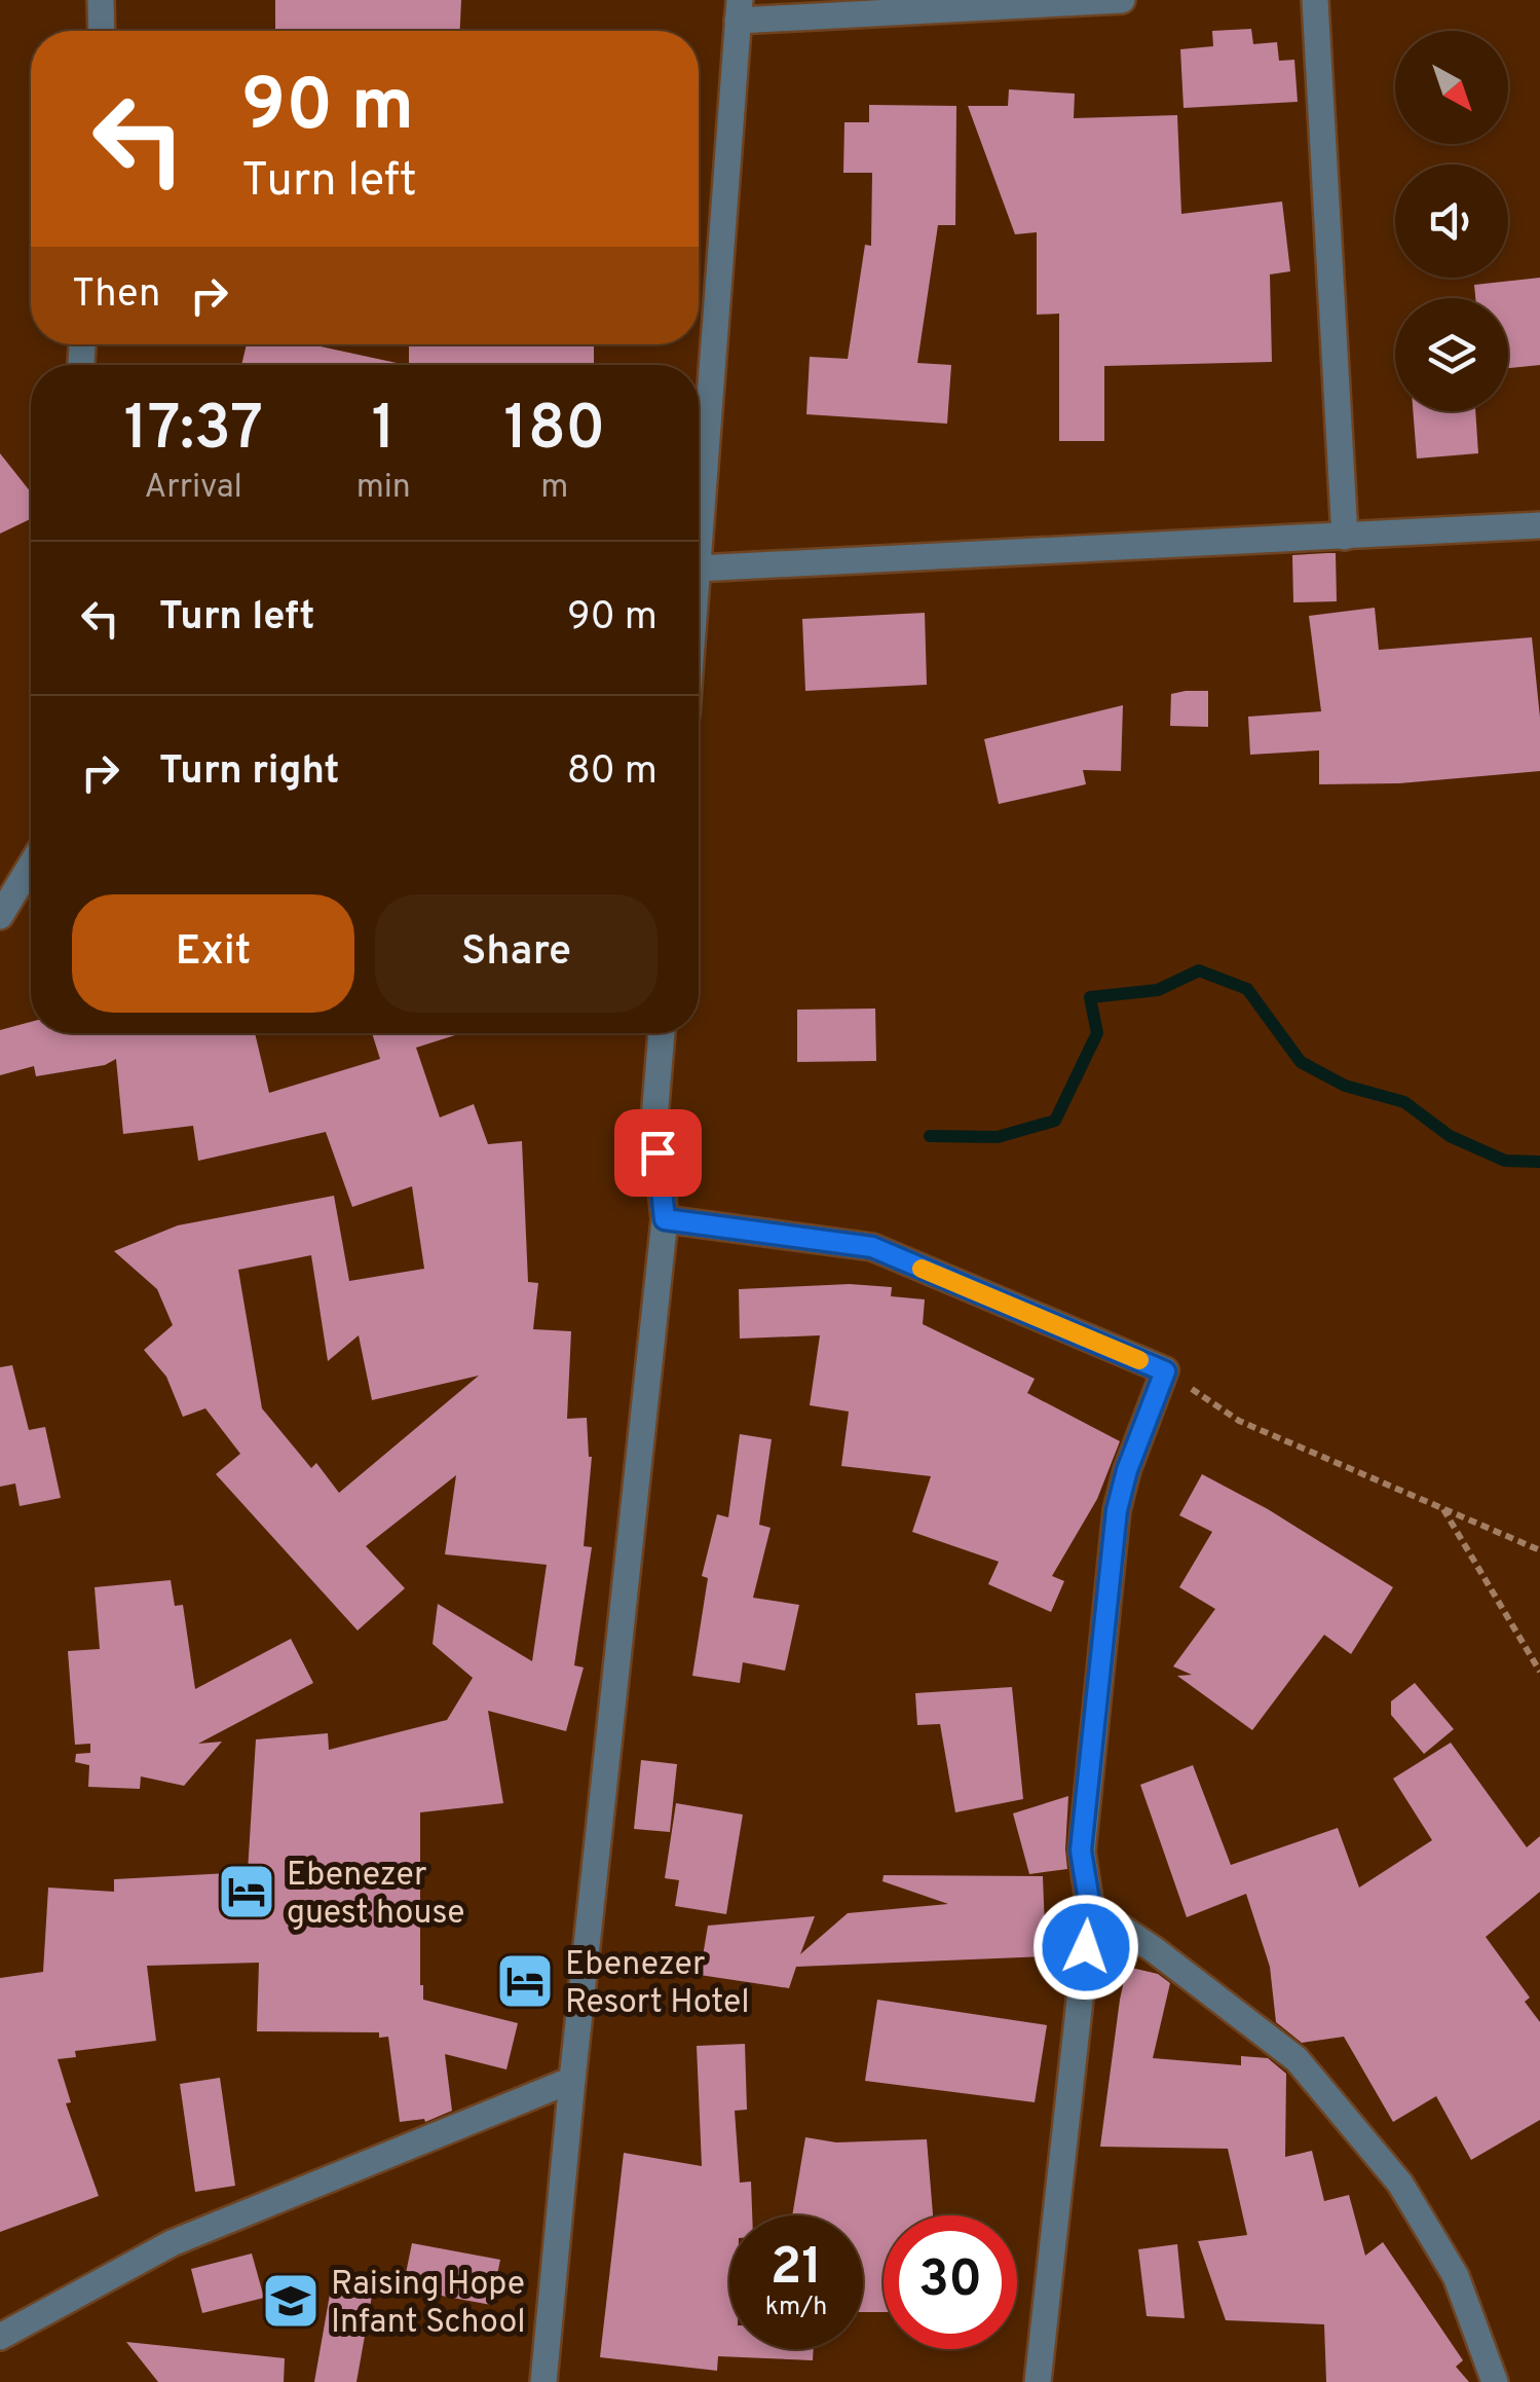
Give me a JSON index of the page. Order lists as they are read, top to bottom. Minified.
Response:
{"places":{"hotel":["Ebenezer guest house","Ebenezer Resort Hotel"],"school or university":["Raising Hope Infant School"]},"north":"bottom right","page":{"turn":["90 m","Turn left"],"then":"Then","eta":["17:37","Arrival","1","min","180","m"],"list":[{"name":"Turn left","value":"90 m"},{"name":"Turn right","value":"80 m"}],"buttons":["Exit","Share"],"speed":"21 km/h","limit":"30"}}
